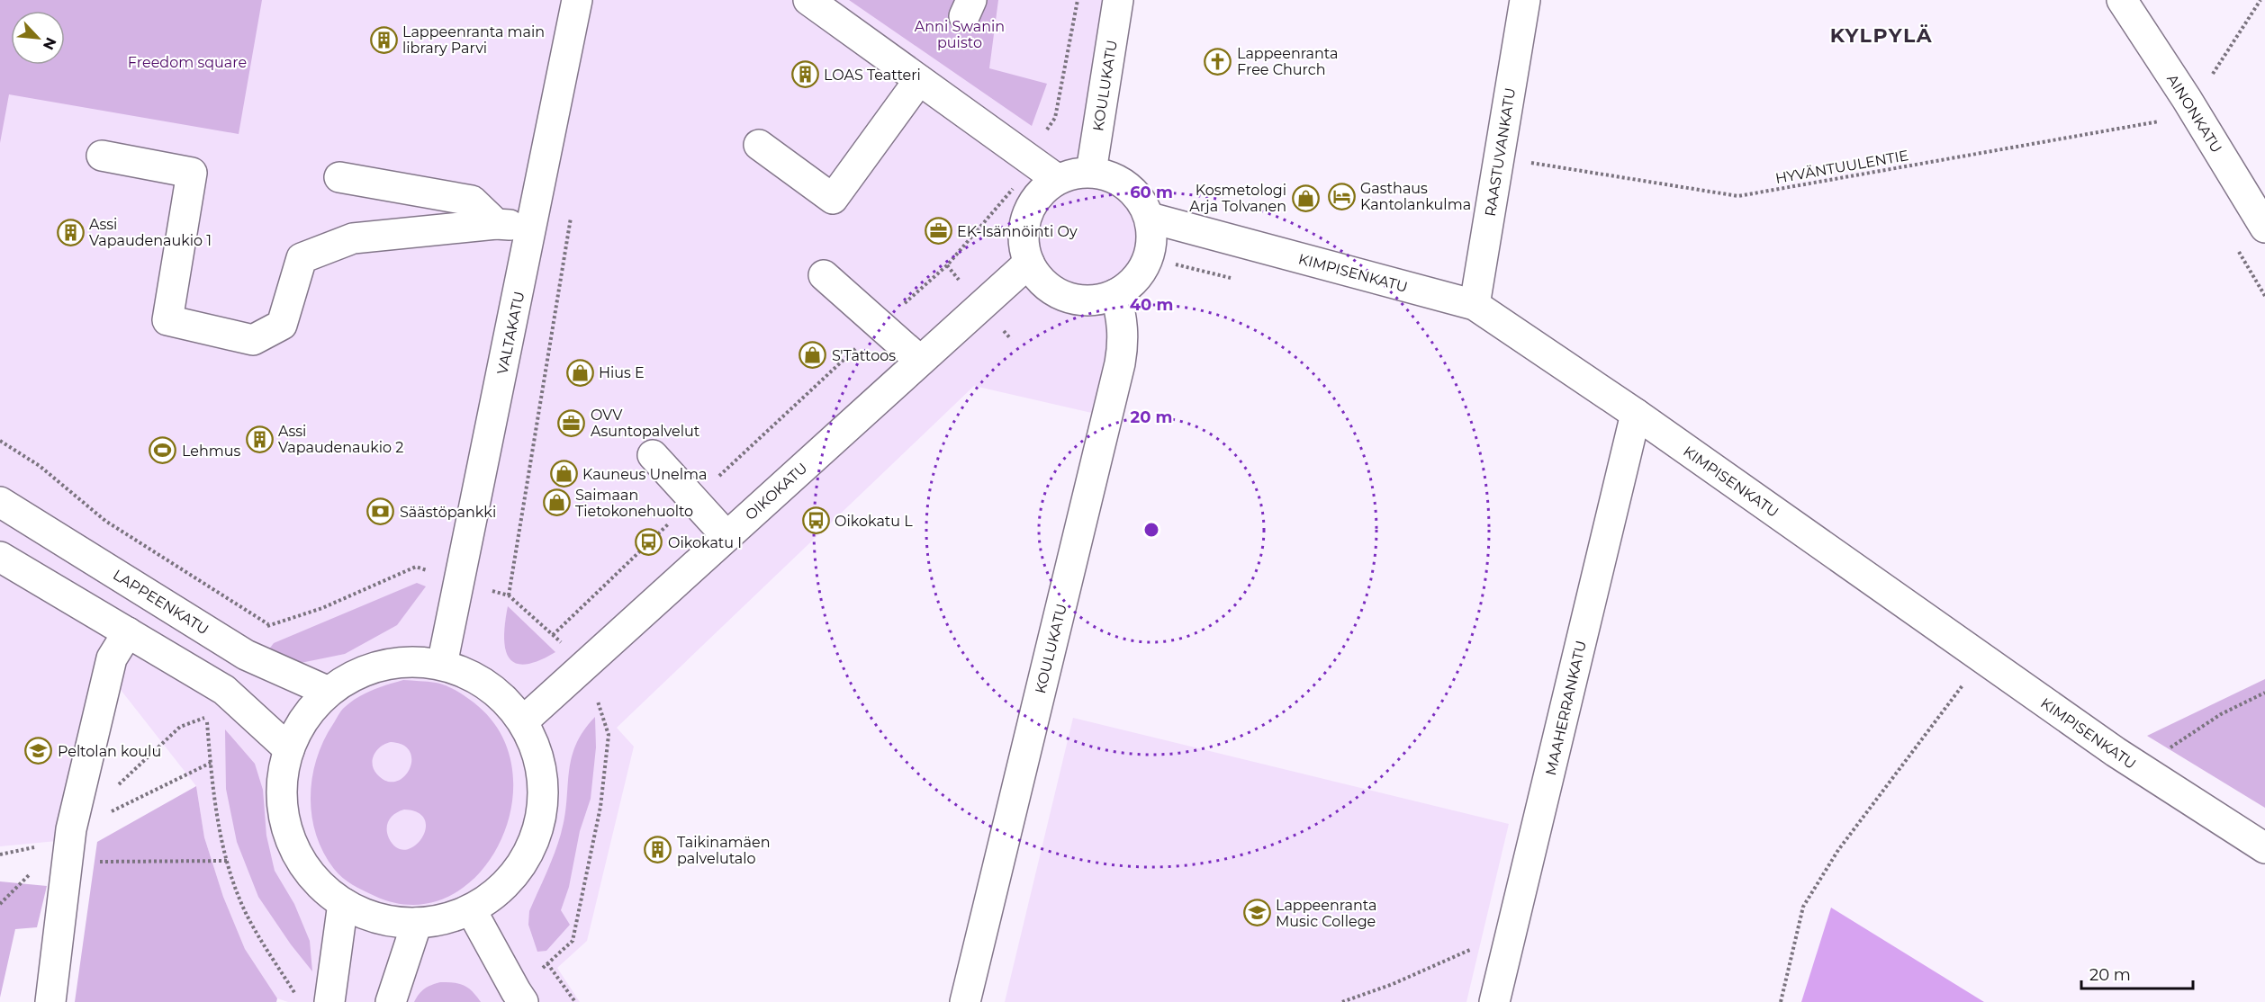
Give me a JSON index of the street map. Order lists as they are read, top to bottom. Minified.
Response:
{"streets":{"street":["KOULUKATU","AINONKATU","RAASTUVANKATU","KIMPISENKATU","VALTAKATU","OIKOKATU","LAPPEENKATU","MAAHERRANKATU"],"path":["HYVÄNTUULENTIE"]},"crossings":[["KOULUKATU","KIMPISENKATU"],["KOULUKATU","OIKOKATU"],["RAASTUVANKATU","KIMPISENKATU"],["KIMPISENKATU","OIKOKATU"],["KIMPISENKATU","MAAHERRANKATU"]],"districts":["KYLPYLÄ"],"parks":["Anni Swanin puisto","Freedom square"],"places":{"building":["Lappeenranta main library Parvi","LOAS Teatteri","Assi Vapaudenaukio 1","Assi Vapaudenaukio 2","Taikinamäen palvelutalo"],"church":["Lappeenranta Free Church"],"hotel":["Gasthaus Kantolankulma"],"shop":["Kosmetologi Arja Tolvanen","S'Tattoos","Hius E","Kauneus Unelma","Saimaan Tietokonehuolto"],"office":["EK-Isännöinti Oy","OVV Asuntopalvelut"],"sports":["Lehmus"],"bank":["Säästöpankki"],"bus stop":["Oikokatu L","Oikokatu I"],"school or university":["Peltolan koulu","Lappeenranta Music College"]},"scale_bar":"20 m","north":"bottom right","rings":["60 m","40 m","20 m"]}
